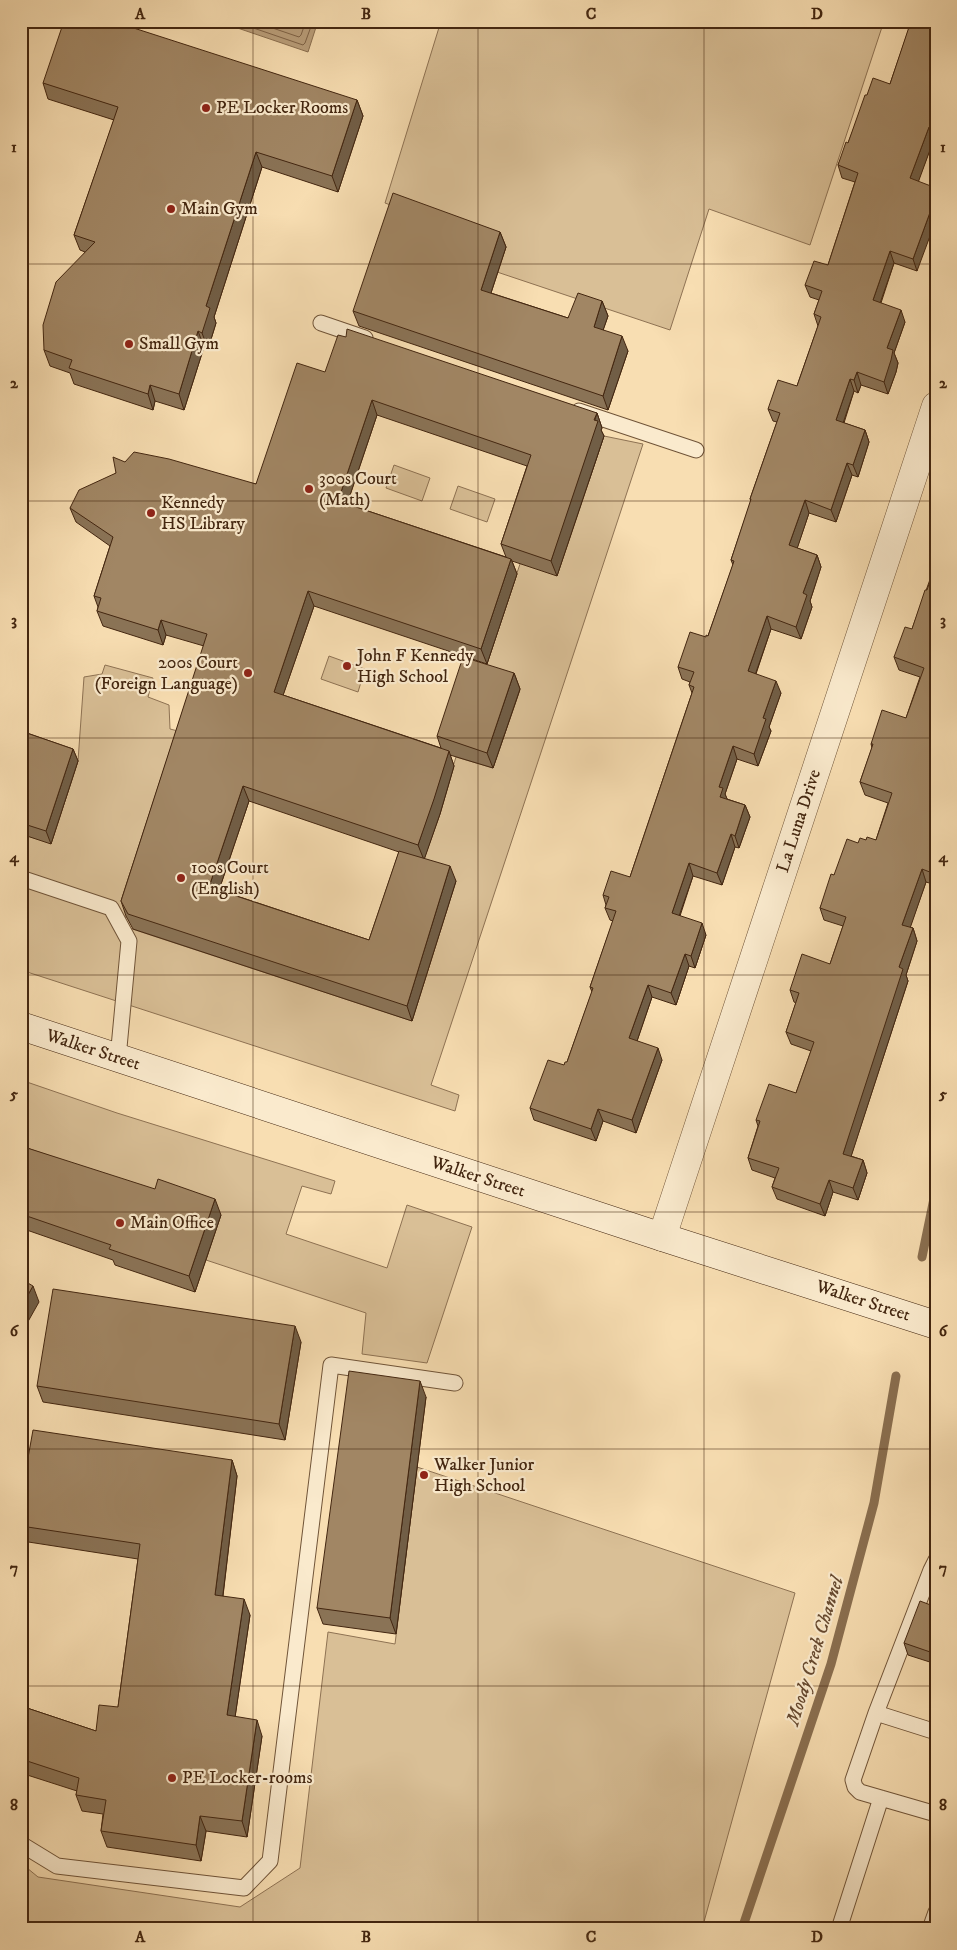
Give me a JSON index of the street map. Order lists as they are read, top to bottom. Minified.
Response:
{"streets":{"main road":["La Luna Drive","Walker Street"]},"crossings":[["La Luna Drive","Walker Street"]],"water":["Moody Creek Channel"],"places":["PE Locker Rooms","Main Gym","Small Gym","300s Court (Math)","Kennedy HS Library","John F Kennedy High School","200s Court (Foreign Language)","100s Court (English)","Main Office","Walker Junior High School","PE Locker-rooms"],"grid":{"columns":["A","B","C","D"],"rows":["1","2","3","4","5","6","7","8"]}}
